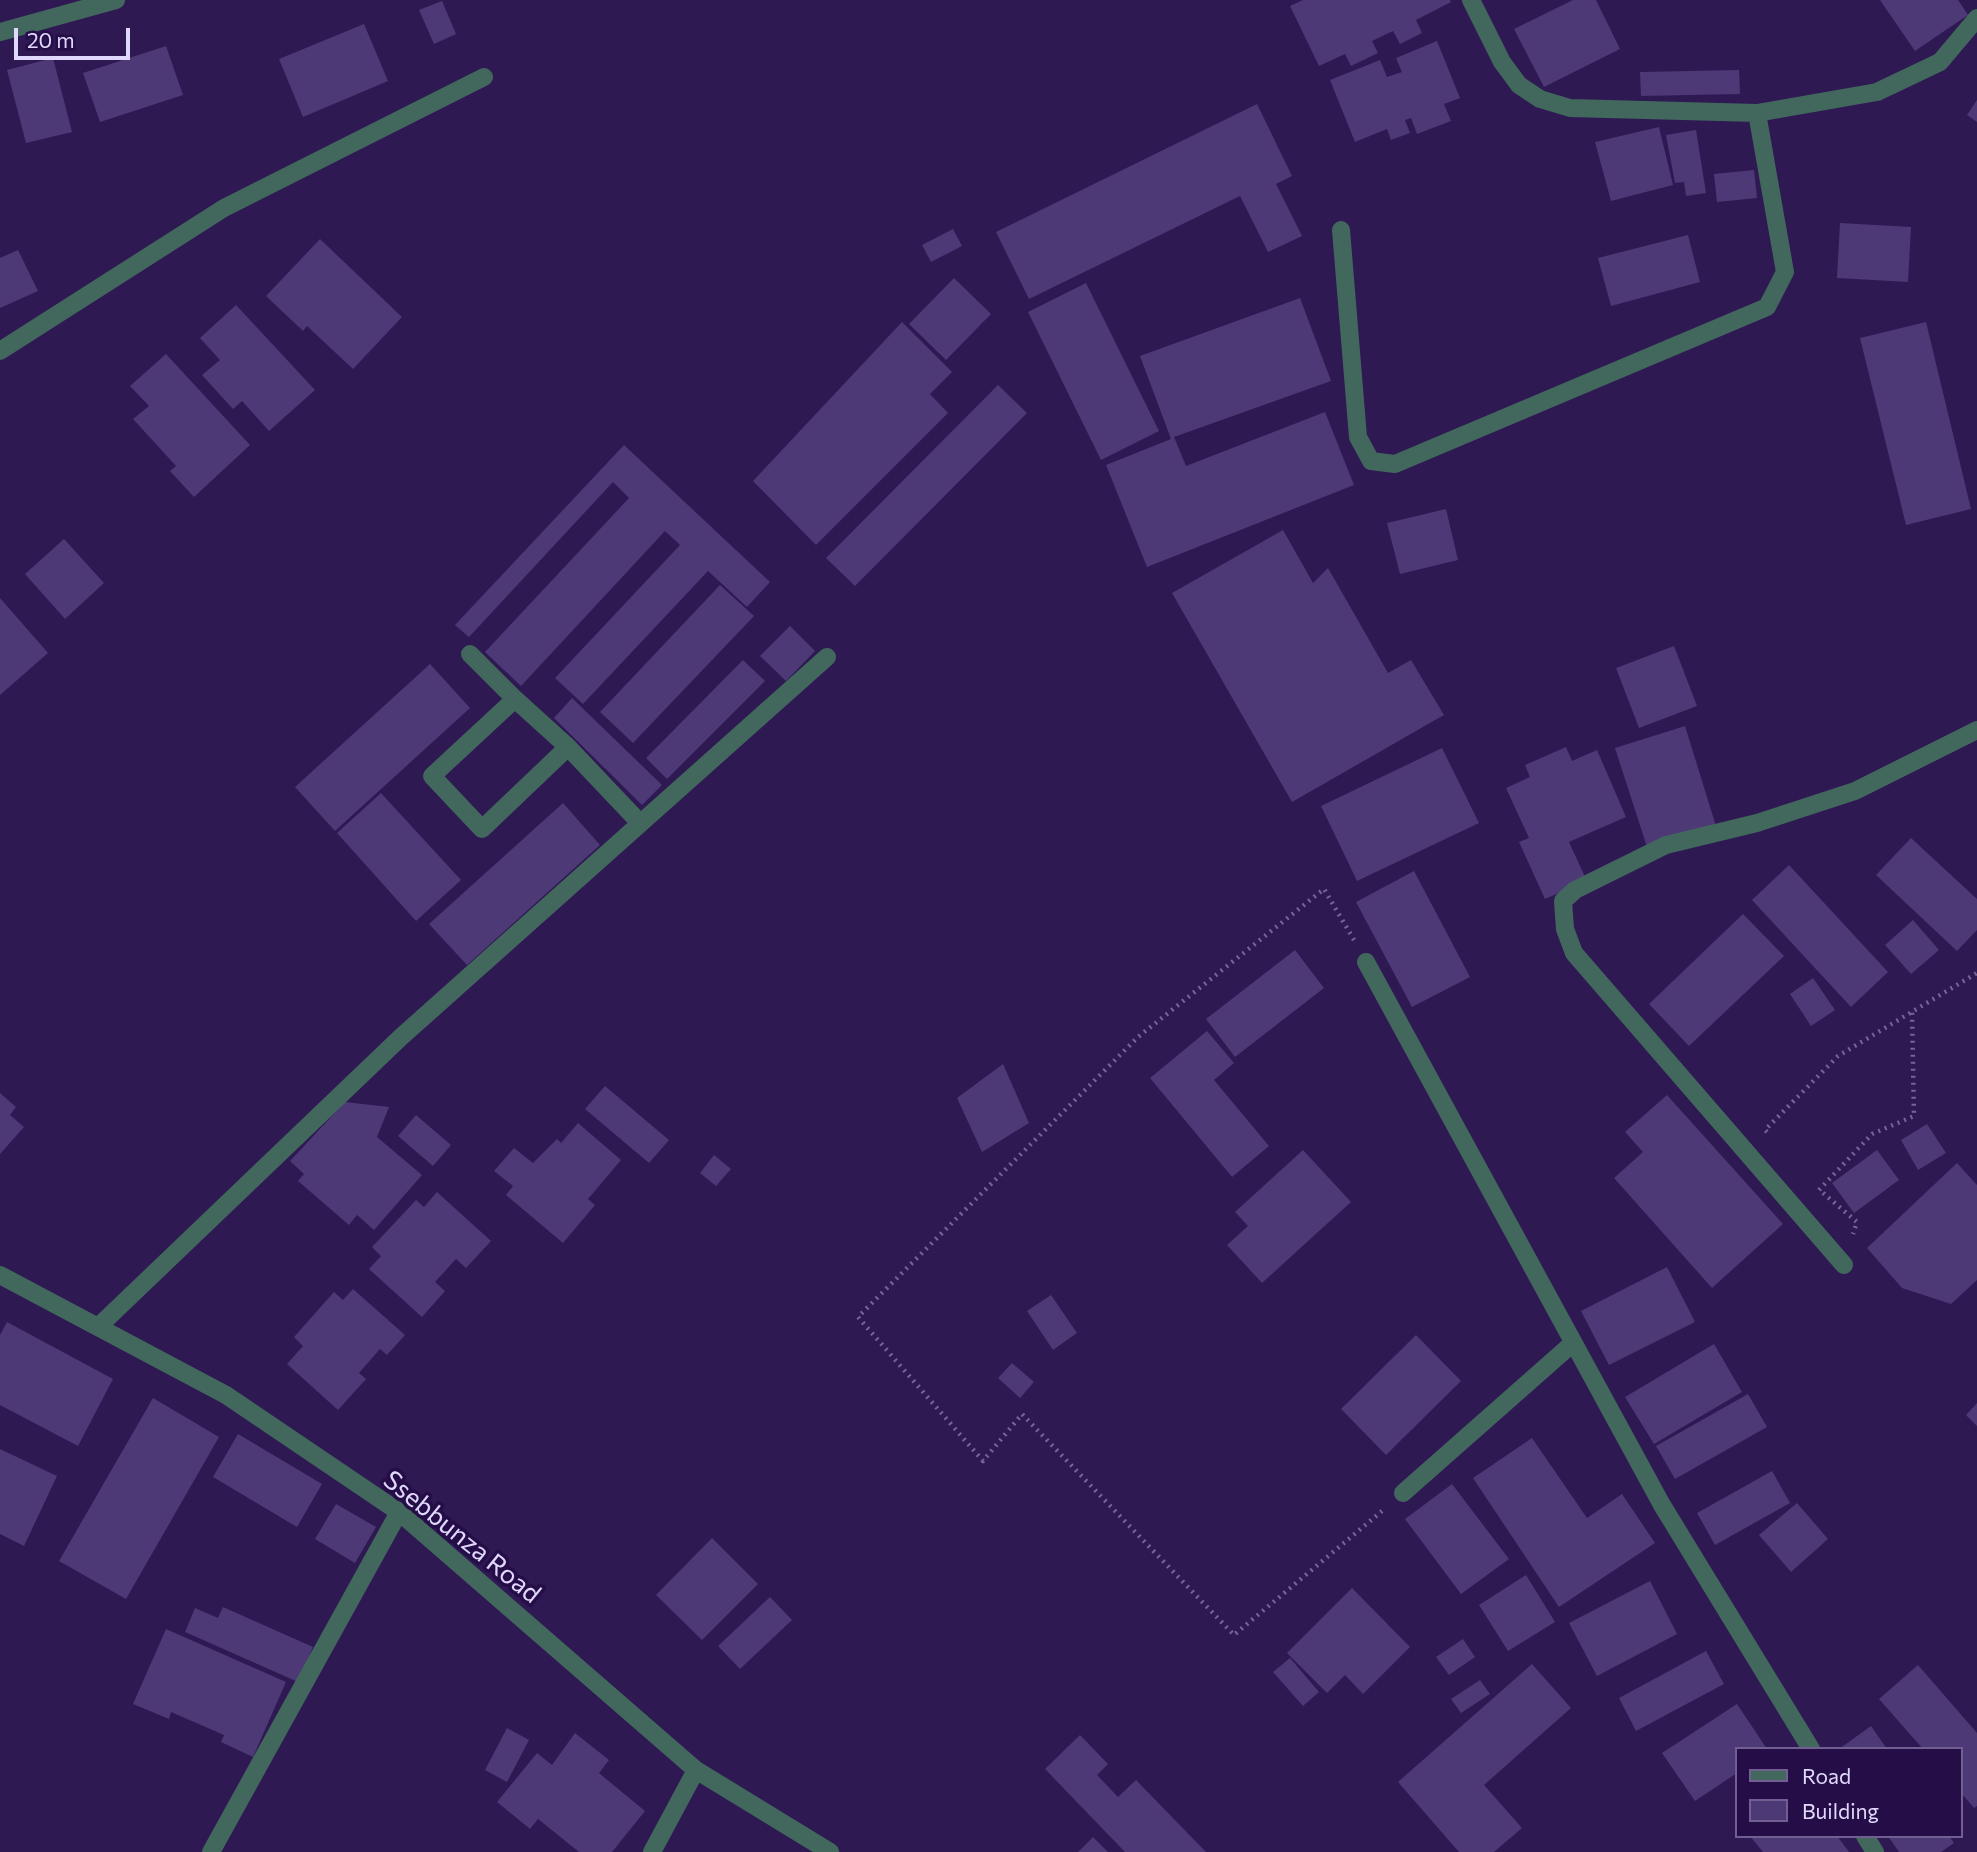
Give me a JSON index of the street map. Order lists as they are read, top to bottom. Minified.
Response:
{"streets":{"street":["Ssebbunza Road"]},"legend":["Road","Building"],"scale_bar":"20 m"}
